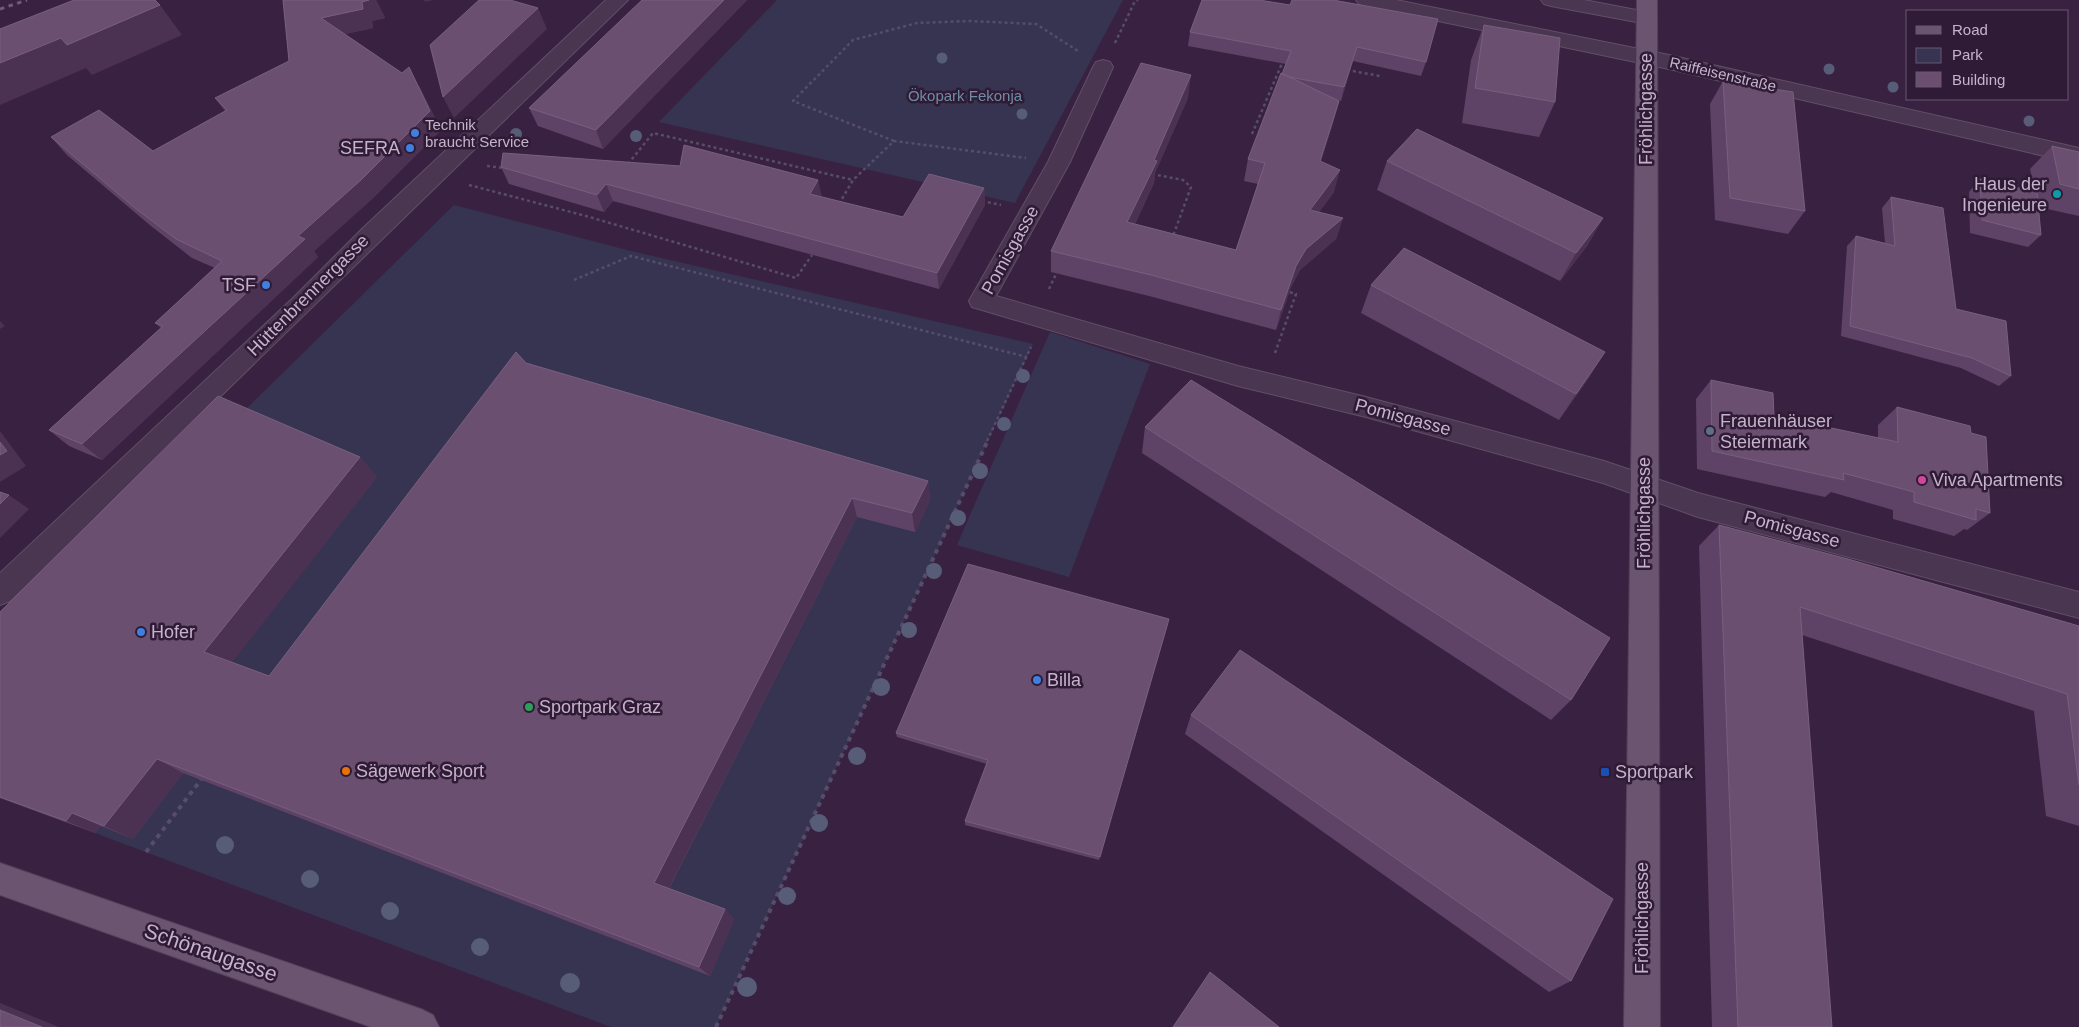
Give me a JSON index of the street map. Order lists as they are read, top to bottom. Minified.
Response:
{"streets":{"main road":["Fröhlichgasse","Schönaugasse"],"street":["Raiffeisenstraße","Pomisgasse","Hüttenbrennergasse"]},"crossings":[["Raiffeisenstraße","Fröhlichgasse"],["Fröhlichgasse","Pomisgasse"]],"parks":["Ökopark Fekonja"],"places":{"other":["Technik braucht Service","SEFRA","Haus der Ingenieure","TSF","Frauenhäuser Steiermark","Viva Apartments","Hofer","Billa","Sportpark Graz","Sägewerk Sport"],"transit":["Sportpark"]},"legend":["Road","Park","Building"]}
